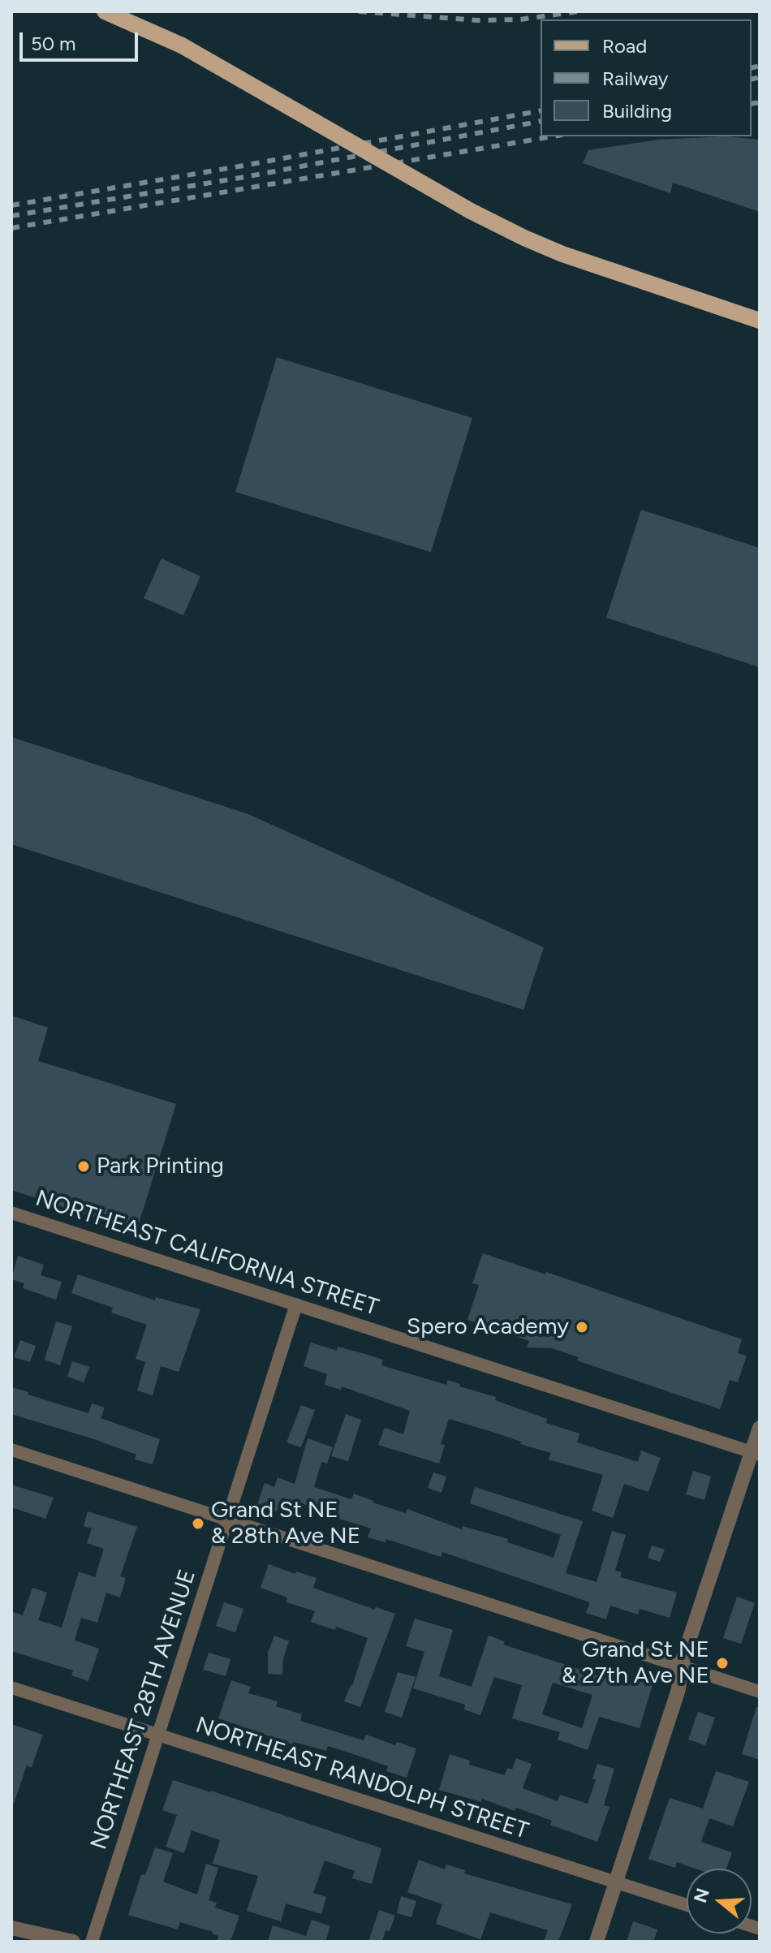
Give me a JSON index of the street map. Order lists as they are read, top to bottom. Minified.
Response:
{"streets":{"street":["NORTHEAST CALIFORNIA STREET","NORTHEAST 28TH AVENUE","NORTHEAST RANDOLPH STREET"]},"crossings":[["NORTHEAST CALIFORNIA STREET","NORTHEAST 28TH AVENUE"],["NORTHEAST 28TH AVENUE","NORTHEAST RANDOLPH STREET"]],"places":["Park Printing","Spero Academy","Grand St NE & 28th Ave NE","Grand St NE & 27th Ave NE"],"legend":["Road","Railway","Building"],"scale_bar":"50 m","north":"left"}
